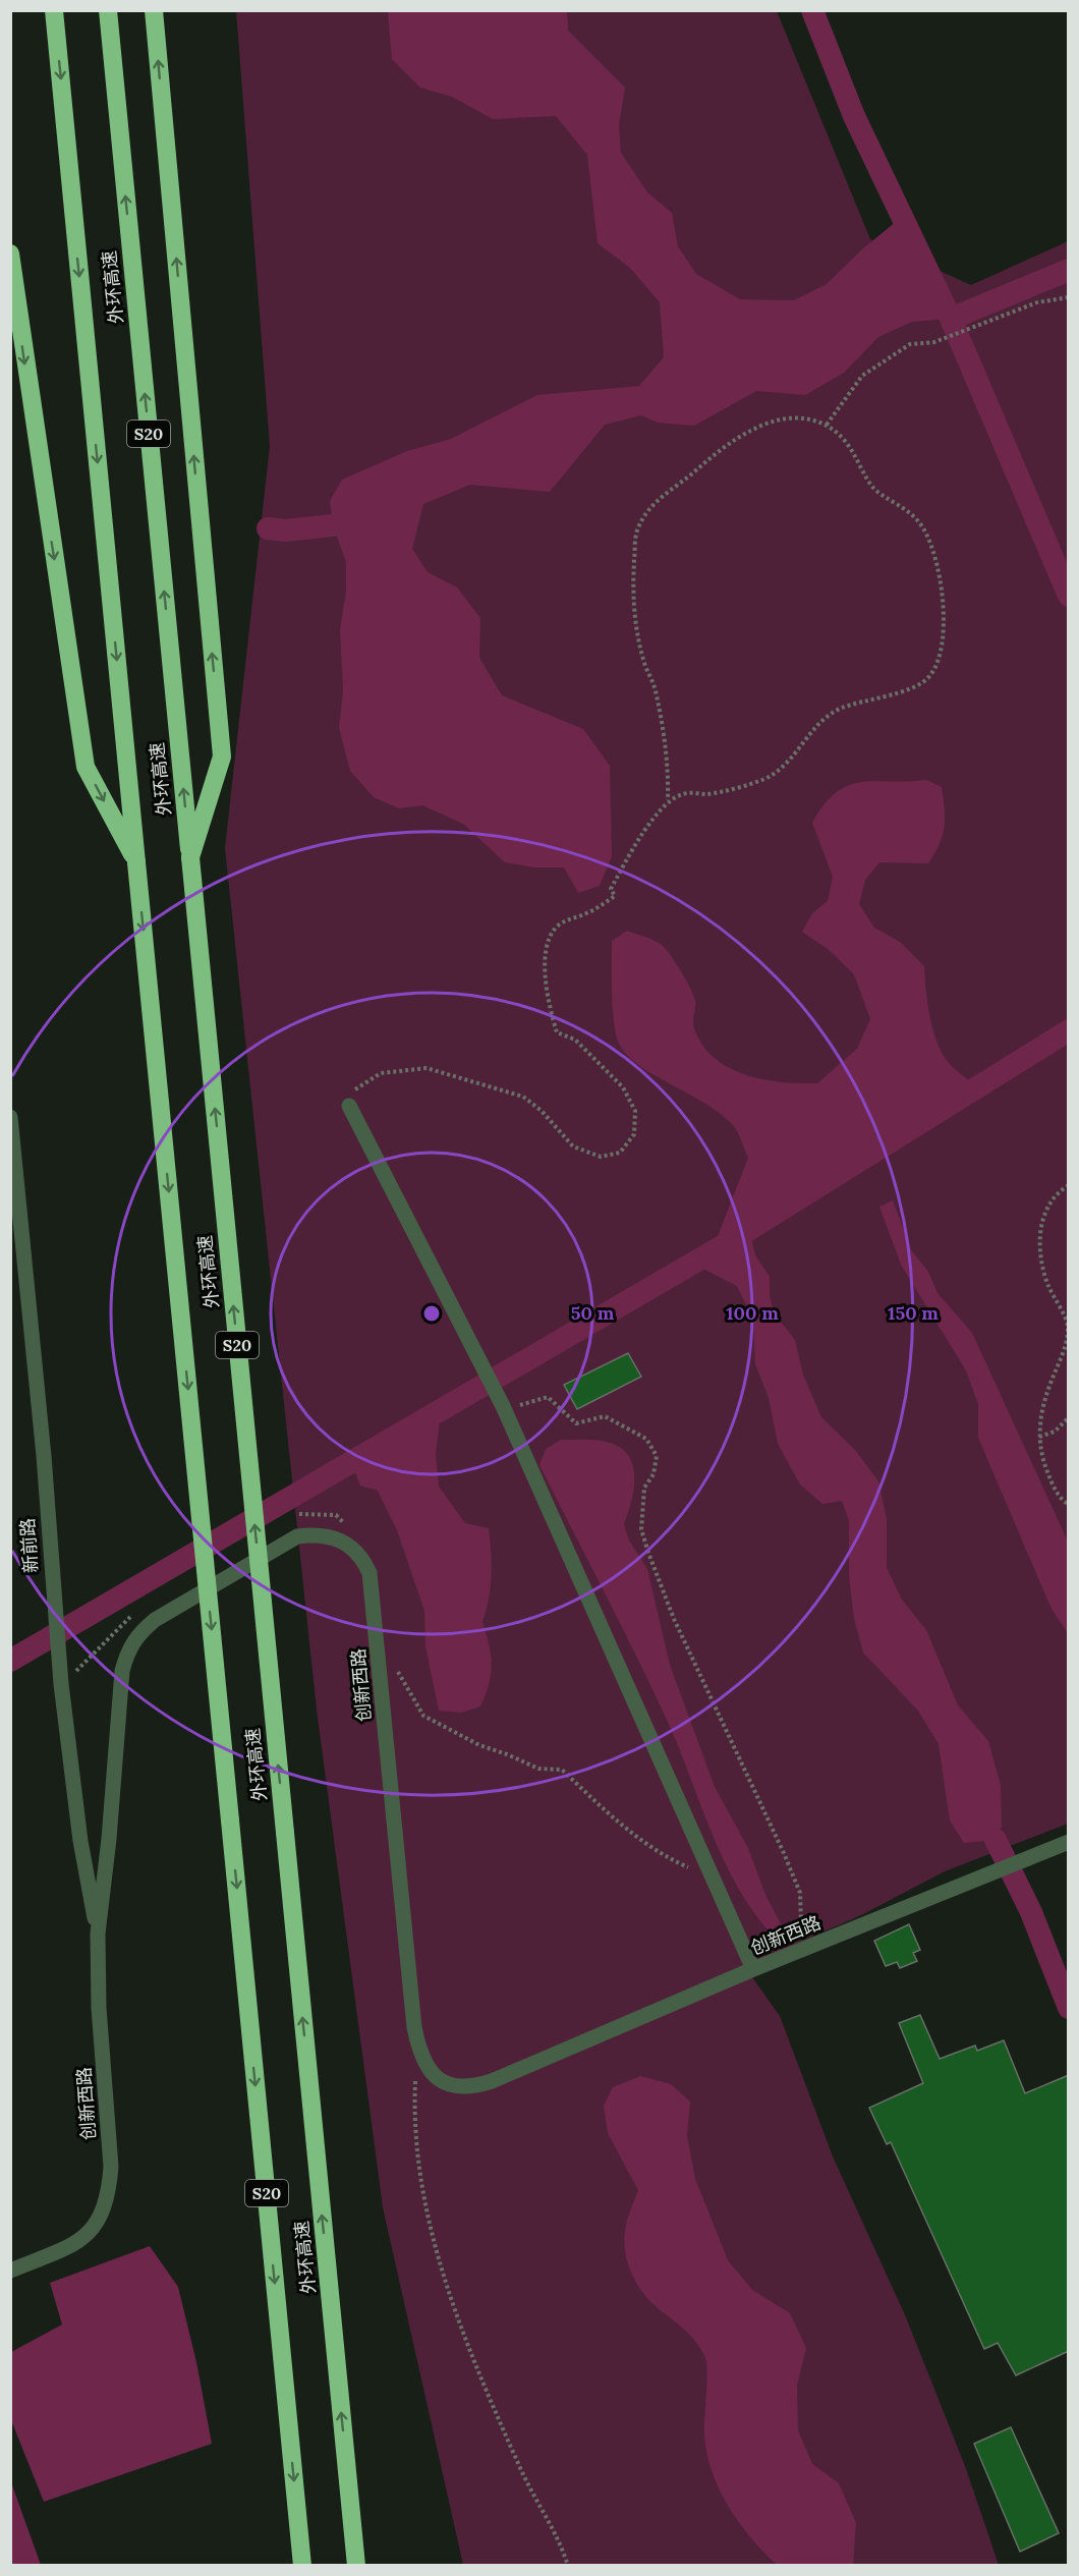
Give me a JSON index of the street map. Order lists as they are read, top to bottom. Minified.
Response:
{"streets":{"highway":["外环高速","S20"],"street":["新前路","创新西路"]},"crossings":[["新前路","创新西路"]],"rings":["50 m","100 m","150 m"]}
